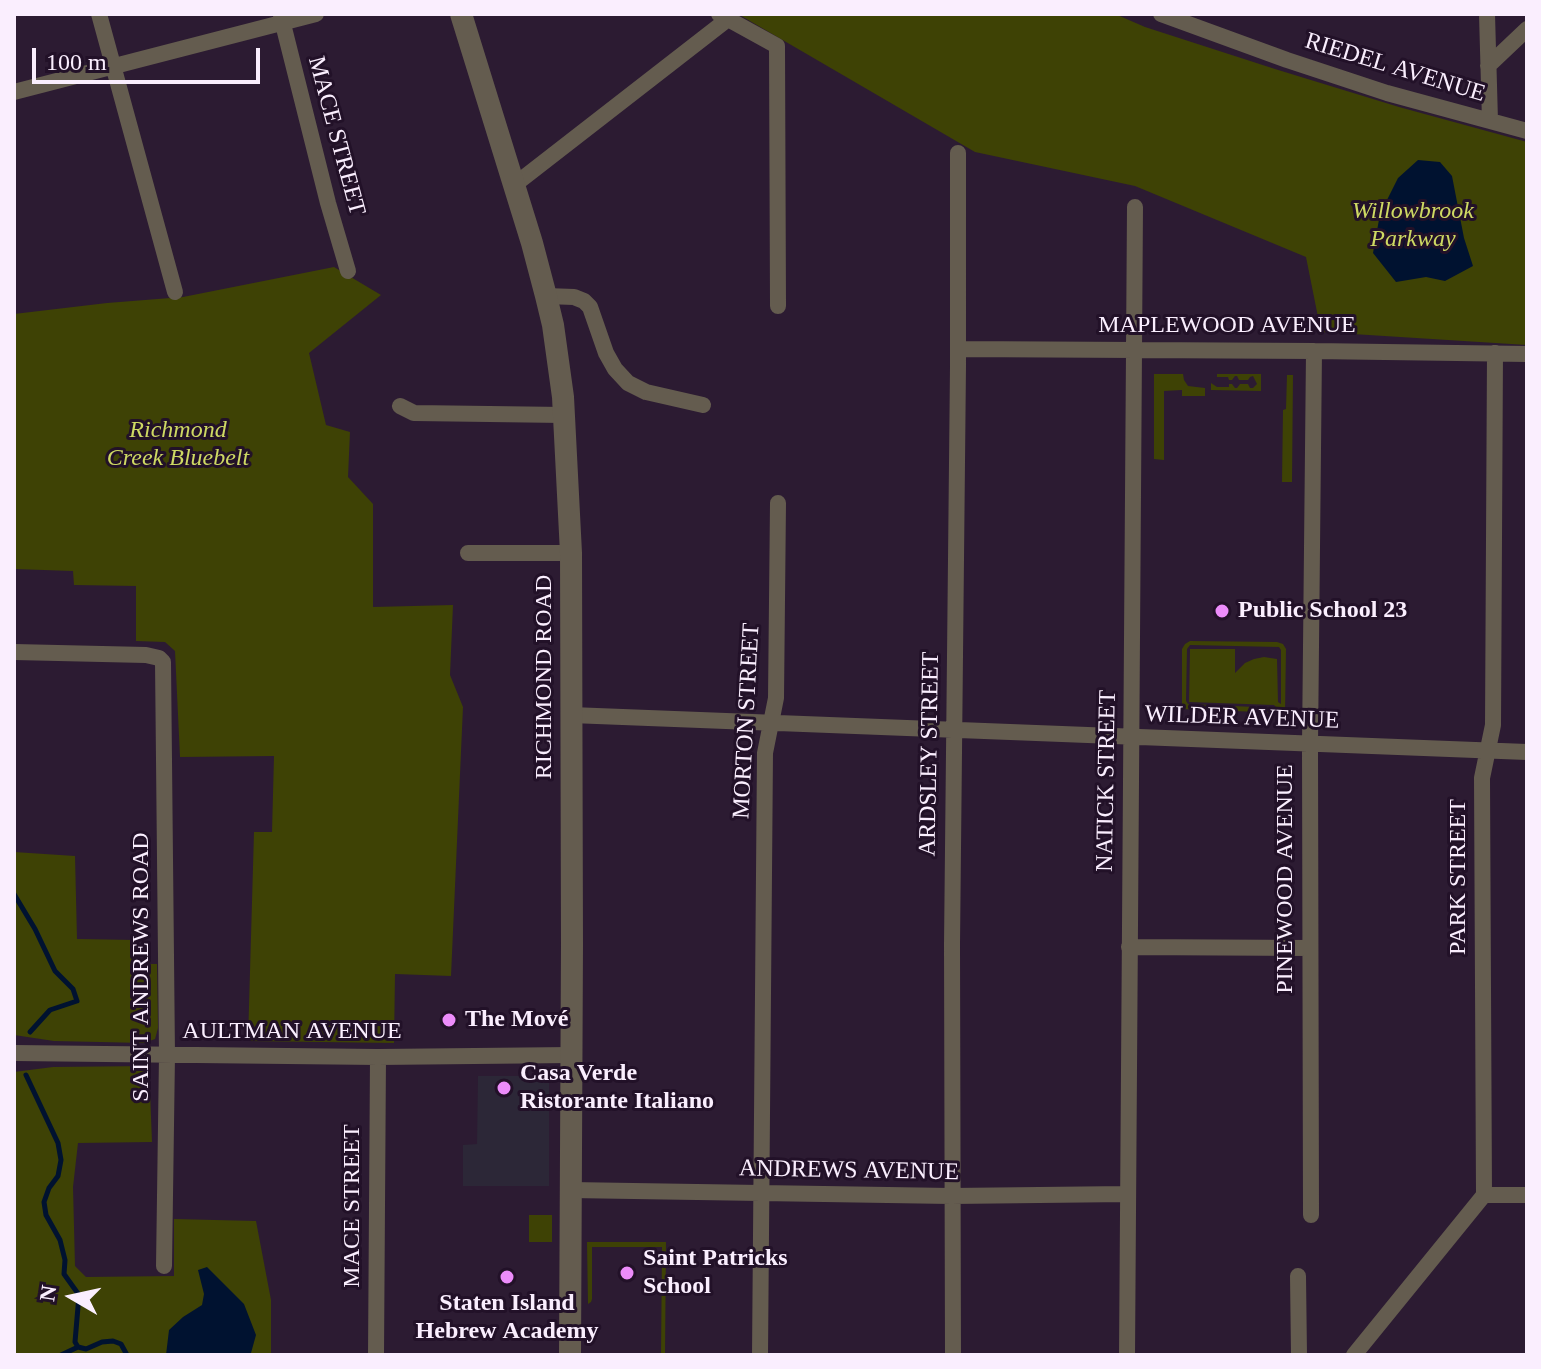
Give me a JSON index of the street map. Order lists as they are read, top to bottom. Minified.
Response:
{"streets":{"street":["RIEDEL AVENUE","MACE STREET","MAPLEWOOD AVENUE","RICHMOND ROAD","WILDER AVENUE","MORTON STREET","ARDSLEY STREET","NATICK STREET","PARK STREET","PINEWOOD AVENUE","SAINT ANDREWS ROAD","AULTMAN AVENUE","ANDREWS AVENUE"]},"crossings":[["MACE STREET","AULTMAN AVENUE"],["MAPLEWOOD AVENUE","ARDSLEY STREET"],["MAPLEWOOD AVENUE","NATICK STREET"],["MAPLEWOOD AVENUE","PARK STREET"],["MAPLEWOOD AVENUE","PINEWOOD AVENUE"],["RICHMOND ROAD","WILDER AVENUE"],["RICHMOND ROAD","AULTMAN AVENUE"],["RICHMOND ROAD","ANDREWS AVENUE"],["WILDER AVENUE","MORTON STREET"],["WILDER AVENUE","ARDSLEY STREET"],["WILDER AVENUE","NATICK STREET"],["WILDER AVENUE","PARK STREET"],["WILDER AVENUE","PINEWOOD AVENUE"],["MORTON STREET","ANDREWS AVENUE"],["ARDSLEY STREET","ANDREWS AVENUE"],["NATICK STREET","ANDREWS AVENUE"],["SAINT ANDREWS ROAD","AULTMAN AVENUE"]],"parks":["Willowbrook Parkway","Richmond Creek Bluebelt"],"places":["Public School 23","The Mové","Casa Verde Ristorante Italiano","Saint Patricks School","Staten Island Hebrew Academy"],"scale_bar":"100 m","north":"left"}
